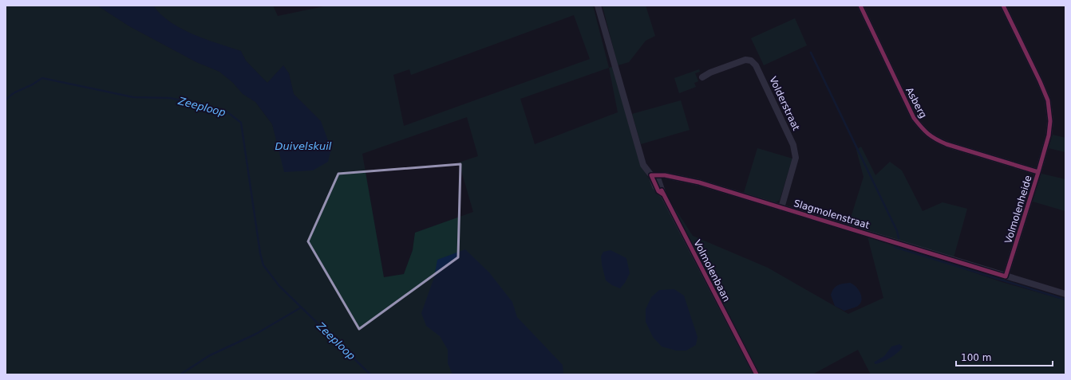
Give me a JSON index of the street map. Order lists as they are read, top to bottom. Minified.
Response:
{"streets":{"street":["Asberg","Volderstraat","Volmolenheide","Slagmolenstraat","Volmolenbaan"]},"crossings":[["Asberg","Volmolenheide"],["Volderstraat","Slagmolenstraat"],["Volmolenheide","Slagmolenstraat"],["Slagmolenstraat","Volmolenbaan"]],"water":["Zeeploop","Duivelskuil"],"scale_bar":"100 m"}
